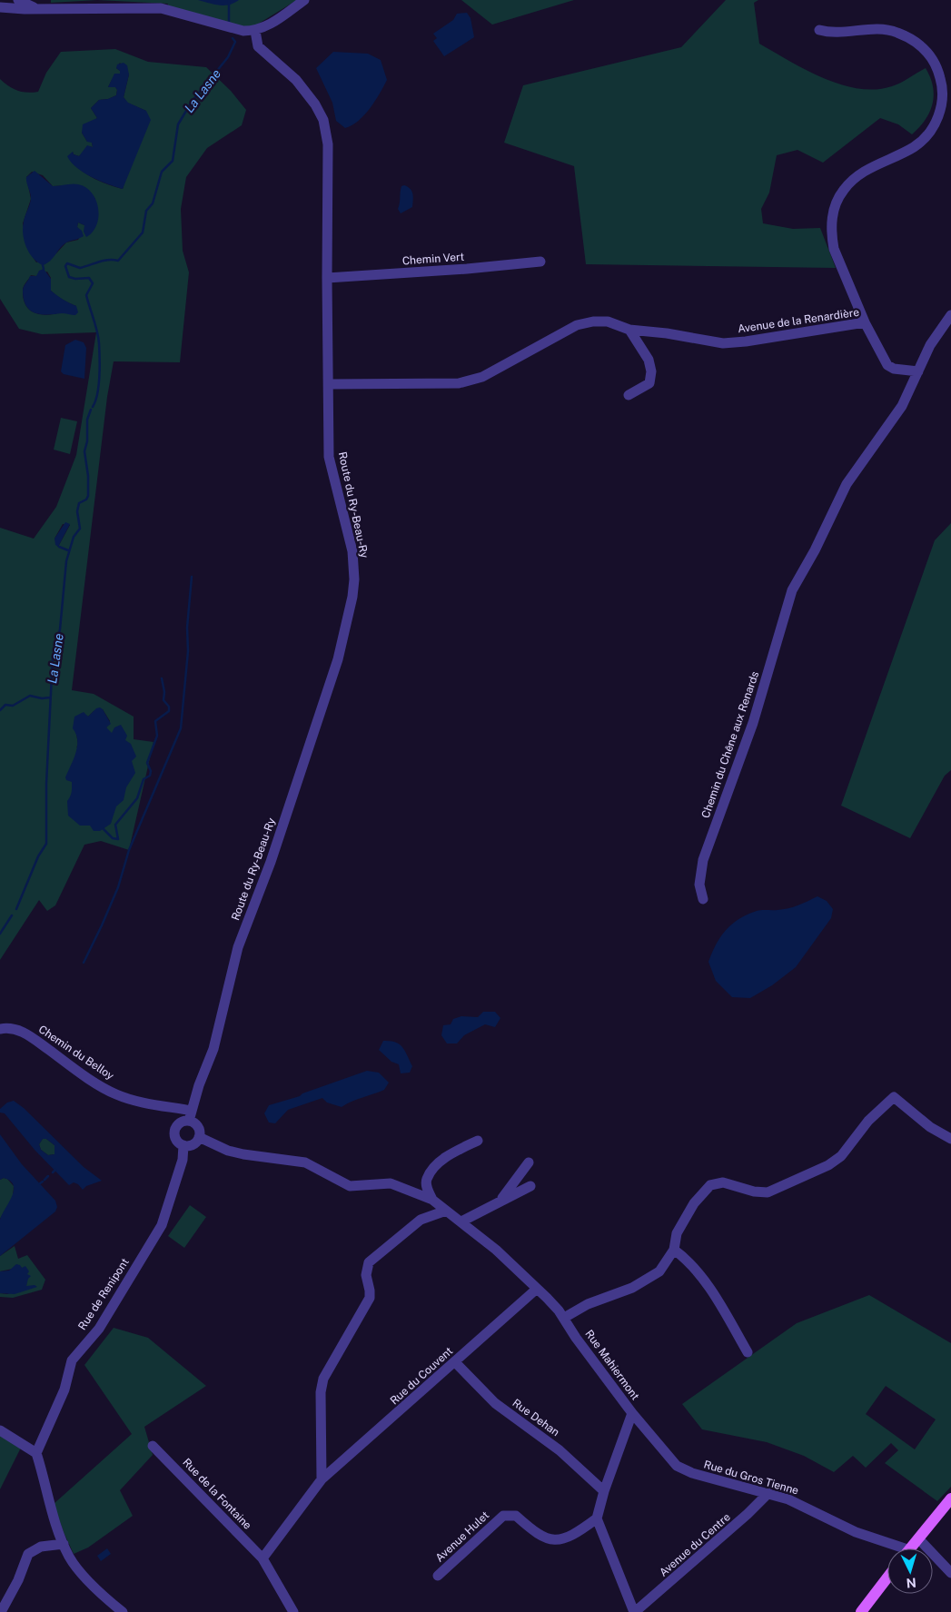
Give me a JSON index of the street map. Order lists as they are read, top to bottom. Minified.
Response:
{"streets":{"street":["Chemin Vert","Avenue de la Renardière","Route du Ry-Beau-Ry","Chemin du Chêne aux Renards","Chemin du Belloy","Rue de Renipont","Rue Mahiermont","Rue du Couvent","Rue Dehan","Rue du Gros Tienne","Rue de la Fontaine","Avenue Hulet","Avenue du Centre"]},"crossings":[["Chemin Vert","Route du Ry-Beau-Ry"],["Avenue de la Renardière","Route du Ry-Beau-Ry"],["Avenue de la Renardière","Chemin du Chêne aux Renards"],["Route du Ry-Beau-Ry","Chemin du Belloy"],["Route du Ry-Beau-Ry","Rue de Renipont"],["Route du Ry-Beau-Ry","Rue Mahiermont"],["Chemin du Belloy","Rue de Renipont"],["Chemin du Belloy","Rue Mahiermont"],["Rue de Renipont","Rue Mahiermont"],["Rue Mahiermont","Rue du Couvent"],["Rue Mahiermont","Rue Dehan"],["Rue Mahiermont","Rue du Gros Tienne"],["Rue Mahiermont","Avenue Hulet"],["Rue du Couvent","Rue Dehan"],["Rue du Couvent","Rue de la Fontaine"],["Rue du Gros Tienne","Avenue du Centre"]],"water":["La Lasne"],"north":"bottom"}
